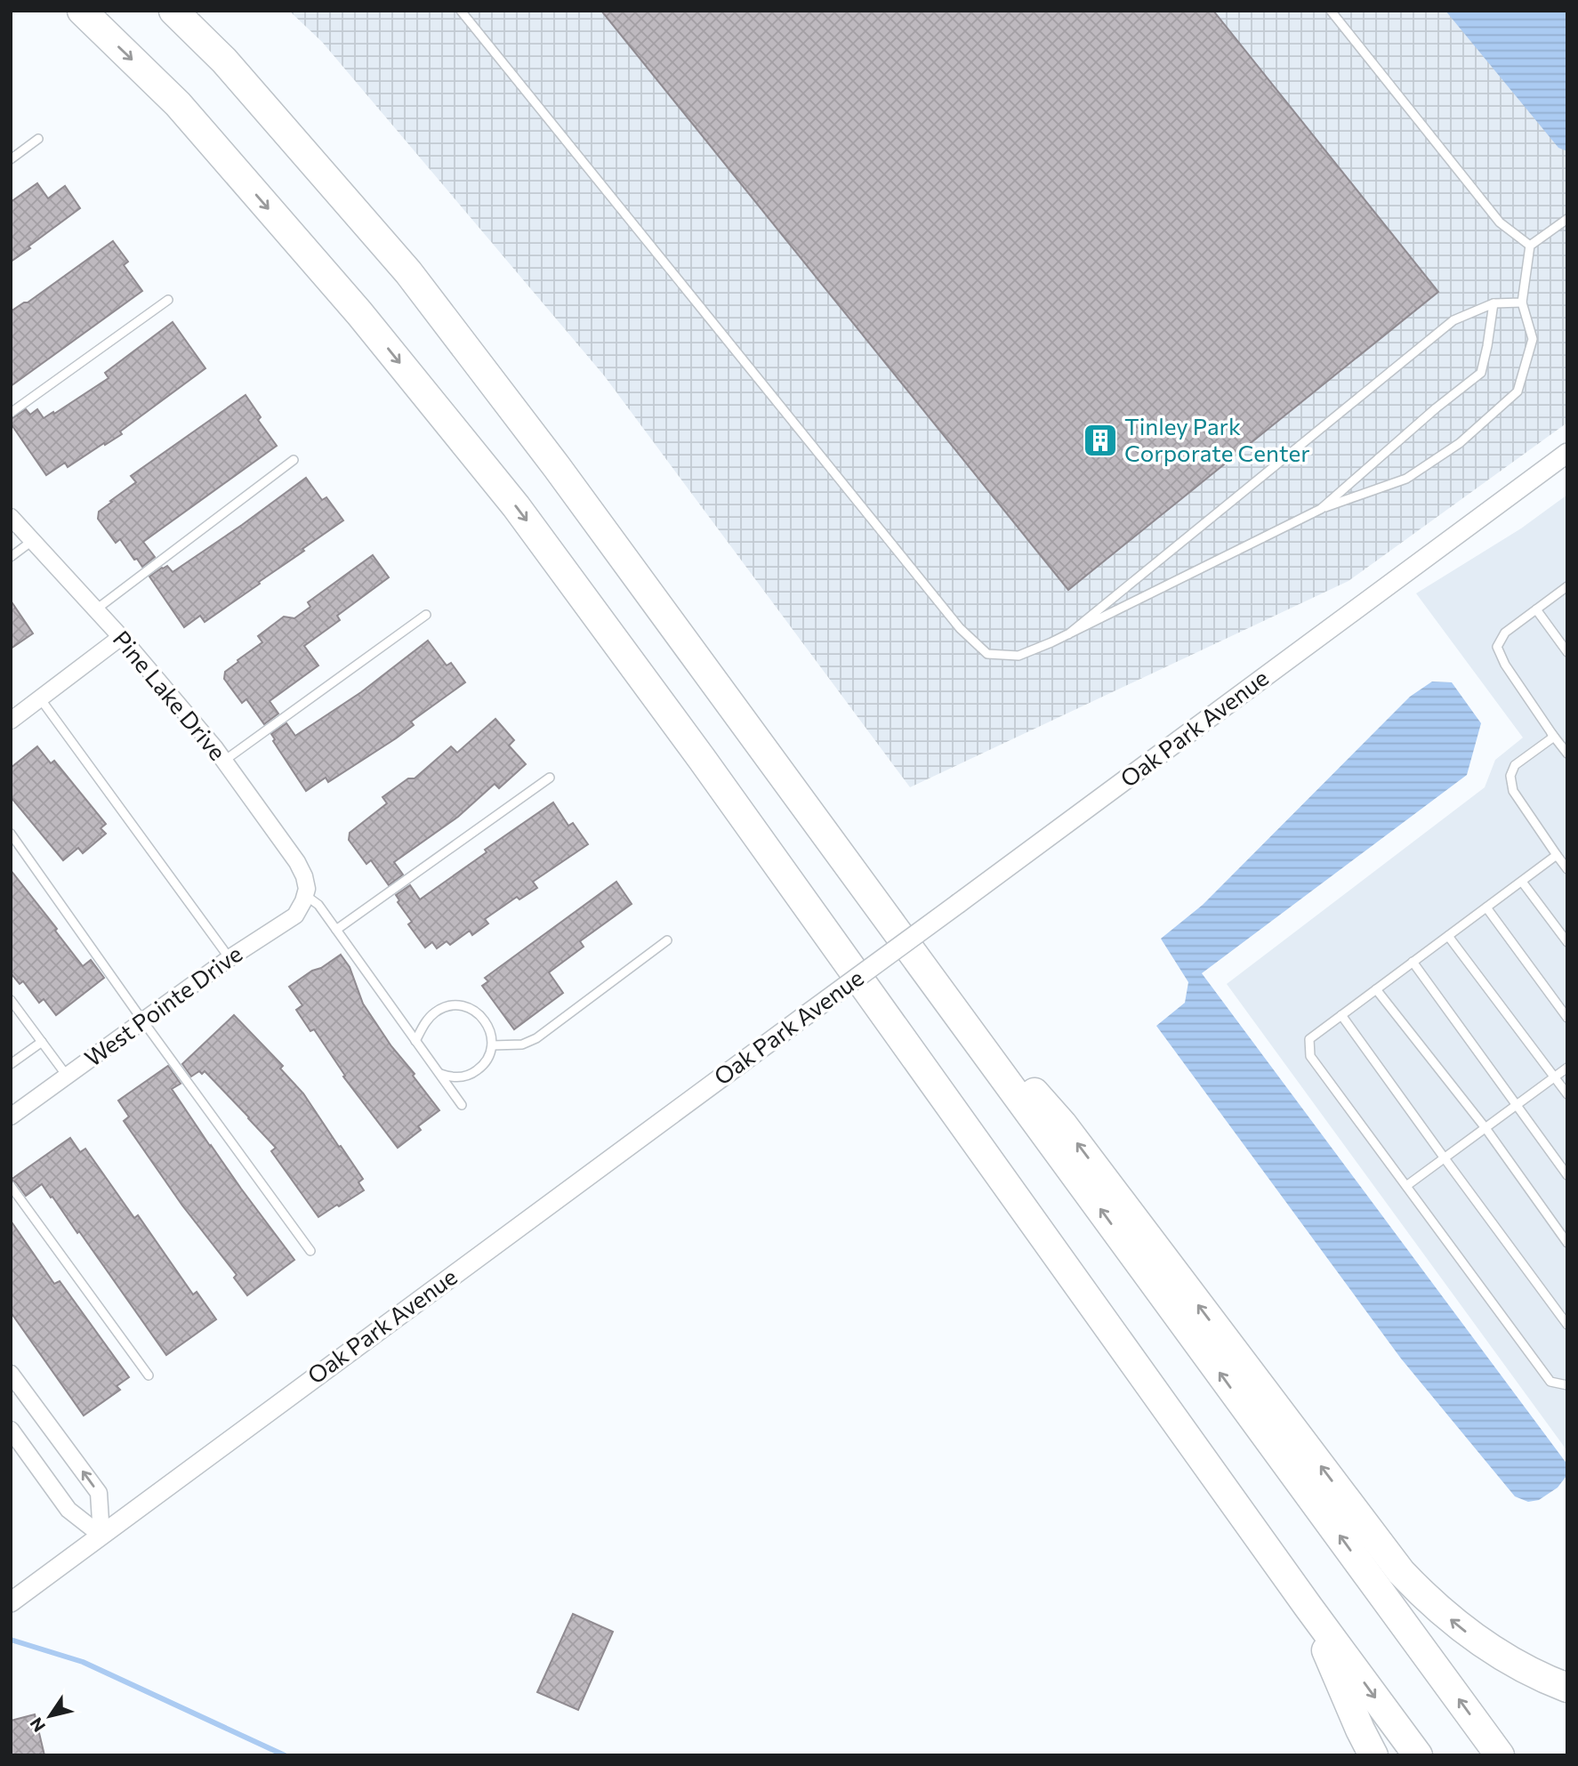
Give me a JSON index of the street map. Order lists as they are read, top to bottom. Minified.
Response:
{"streets":{"street":["Pine Lake Drive","Oak Park Avenue","West Pointe Drive"]},"crossings":[["Pine Lake Drive","West Pointe Drive"]],"places":{"building":["Tinley Park Corporate Center"]},"north":"bottom left"}
